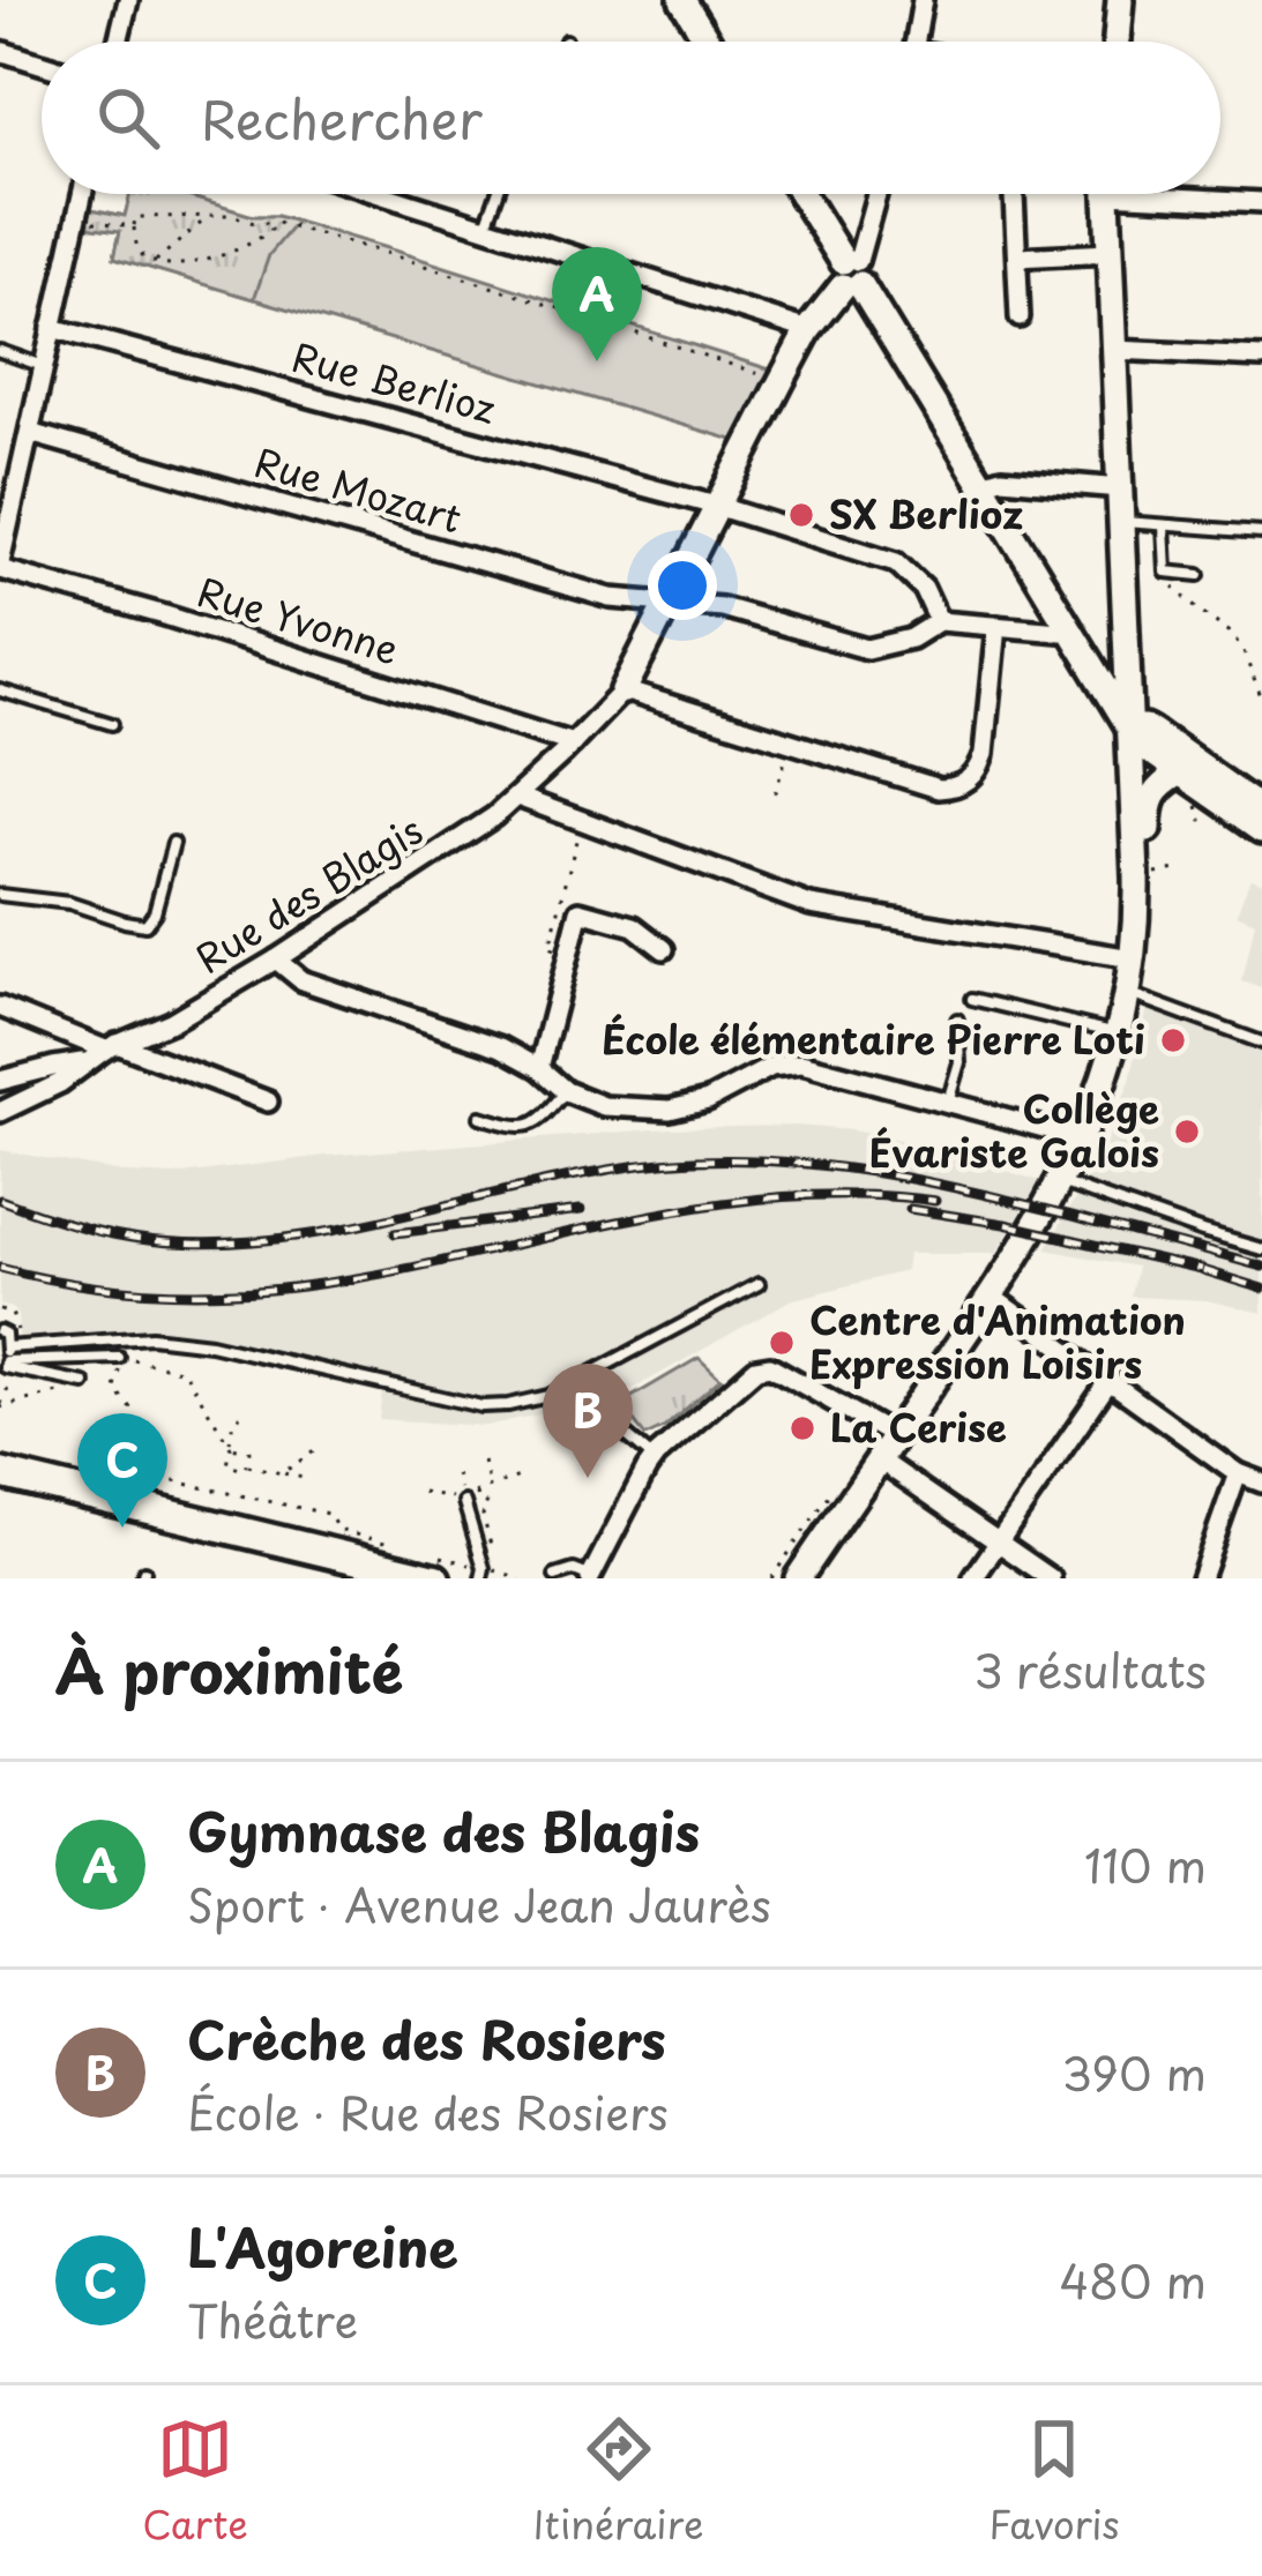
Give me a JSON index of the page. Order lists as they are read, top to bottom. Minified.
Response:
{"streets":{"street":["Rue Berlioz","Rue Mozart","Rue Yvonne","Rue des Blagis"]},"crossings":[["Rue Berlioz","Rue Mozart"],["Rue Yvonne","Rue des Blagis"]],"places":["SX Berlioz","École élémentaire Pierre Loti","Collège Évariste Galois","Centre d'Animation Expression Loisirs","La Cerise"],"page":{"search":"Rechercher","pins":["A","B","C"],"heading":["À proximité","3 résultats"],"list":[{"mark":"A","name":"Gymnase des Blagis","note":"Sport · Avenue Jean Jaurès","value":"110 m"},{"mark":"B","name":"Crèche des Rosiers","note":"École · Rue des Rosiers","value":"390 m"},{"mark":"C","name":"L'Agoreine","note":"Théâtre","value":"480 m"}],"nav":["Carte","Itinéraire","Favoris"]}}
